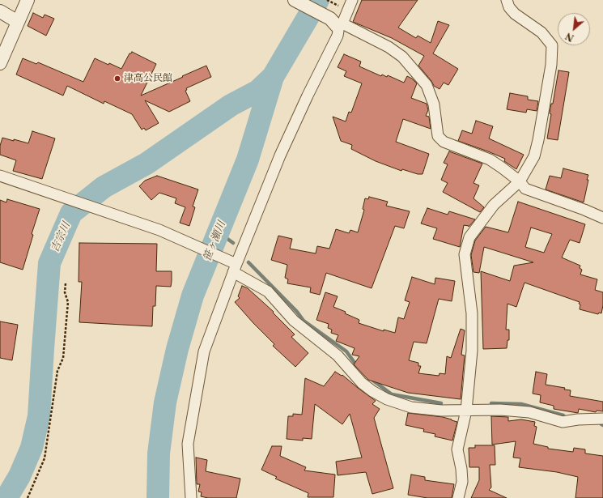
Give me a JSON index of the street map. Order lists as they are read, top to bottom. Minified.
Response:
{"water":["吉宗川","笹ヶ瀬川"],"places":["津高公民館"],"north":"bottom left"}
